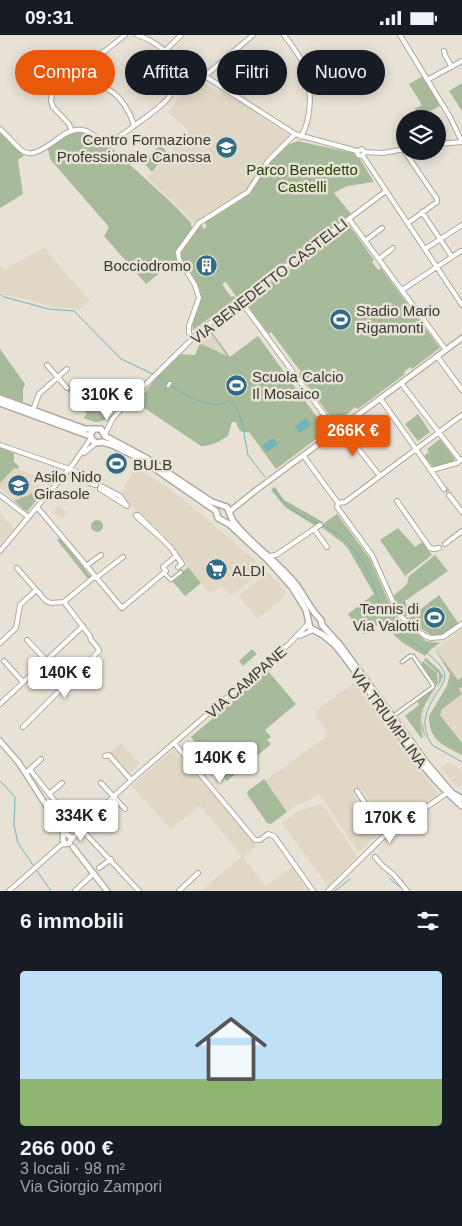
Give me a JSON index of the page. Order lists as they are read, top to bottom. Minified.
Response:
{"streets":{"main road":["VIA TRIUMPLINA"],"street":["VIA BENEDETTO CASTELLI","VIA CAMPANE"]},"crossings":[["VIA BENEDETTO CASTELLI","VIA TRIUMPLINA"],["VIA CAMPANE","VIA TRIUMPLINA"]],"parks":["Parco Benedetto Castelli"],"places":{"school or university":["Centro Formazione Professionale Canossa","Asilo Nido Girasole"],"building":["Bocciodromo"],"sports":["Stadio Mario Rigamonti","Scuola Calcio Il Mosaico","BULB","Tennis di Via Valotti"],"supermarket":["ALDI"]},"page":{"status":"09:31","chip":["Compra","Affitta","Filtri","Nuovo"],"price":["310K €","266K €","140K €","140K €","334K €","170K €"],"heading":"6 immobili","list":[{"name":"266 000 €","note":"3 locali · 98 m² · Via Giorgio Zampori"}]}}
